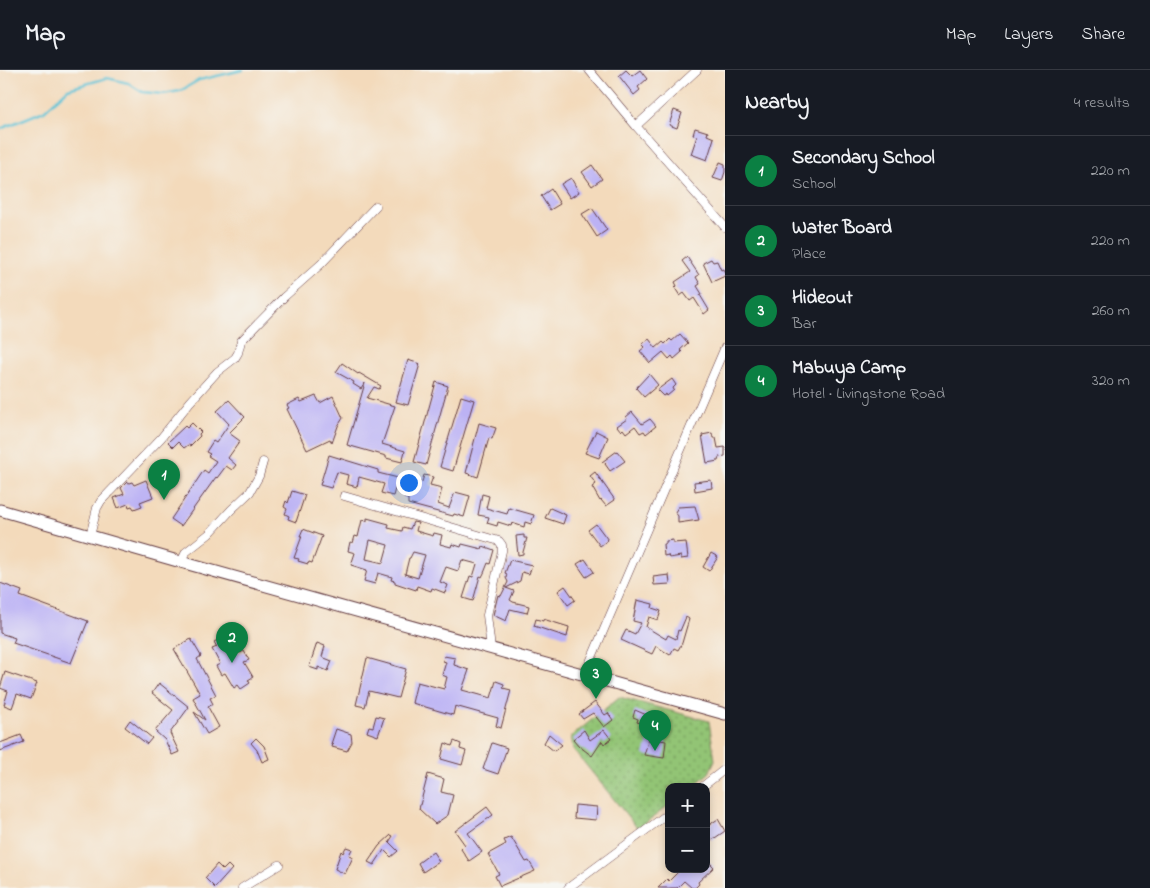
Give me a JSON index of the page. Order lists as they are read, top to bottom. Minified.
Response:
{"page":{"header":"Map","nav":["Map","Layers","Share"],"heading":["Nearby","4 results"],"list":[{"mark":"1","name":"Secondary School","note":"School","value":"220 m"},{"mark":"2","name":"Water Board","note":"Place","value":"220 m"},{"mark":"3","name":"Hideout","note":"Bar","value":"260 m"},{"mark":"4","name":"Mabuya Camp","note":"Hotel · Livingstone Road","value":"320 m"}],"pins":["1","2","3","4"],"map_buttons":["+","−"]}}
